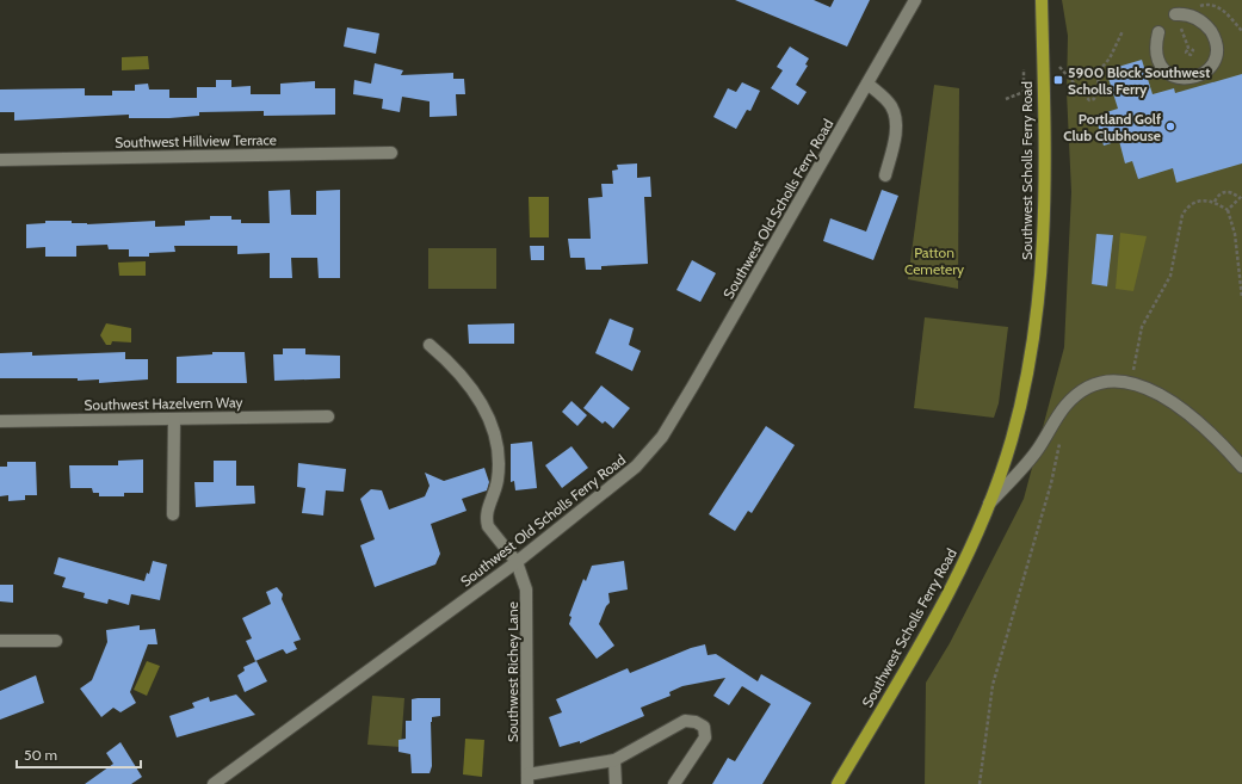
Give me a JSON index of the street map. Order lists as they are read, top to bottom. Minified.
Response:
{"streets":{"main road":["Southwest Scholls Ferry Road"],"street":["Southwest Hillview Terrace","Southwest Old Scholls Ferry Road","Southwest Hazelvern Way","Southwest Richey Lane"]},"crossings":[["Southwest Old Scholls Ferry Road","Southwest Richey Lane"]],"parks":["Patton Cemetery"],"places":{"transit":["5900 Block Southwest Scholls Ferry"],"other":["Portland Golf Club Clubhouse"]},"scale_bar":"50 m"}
